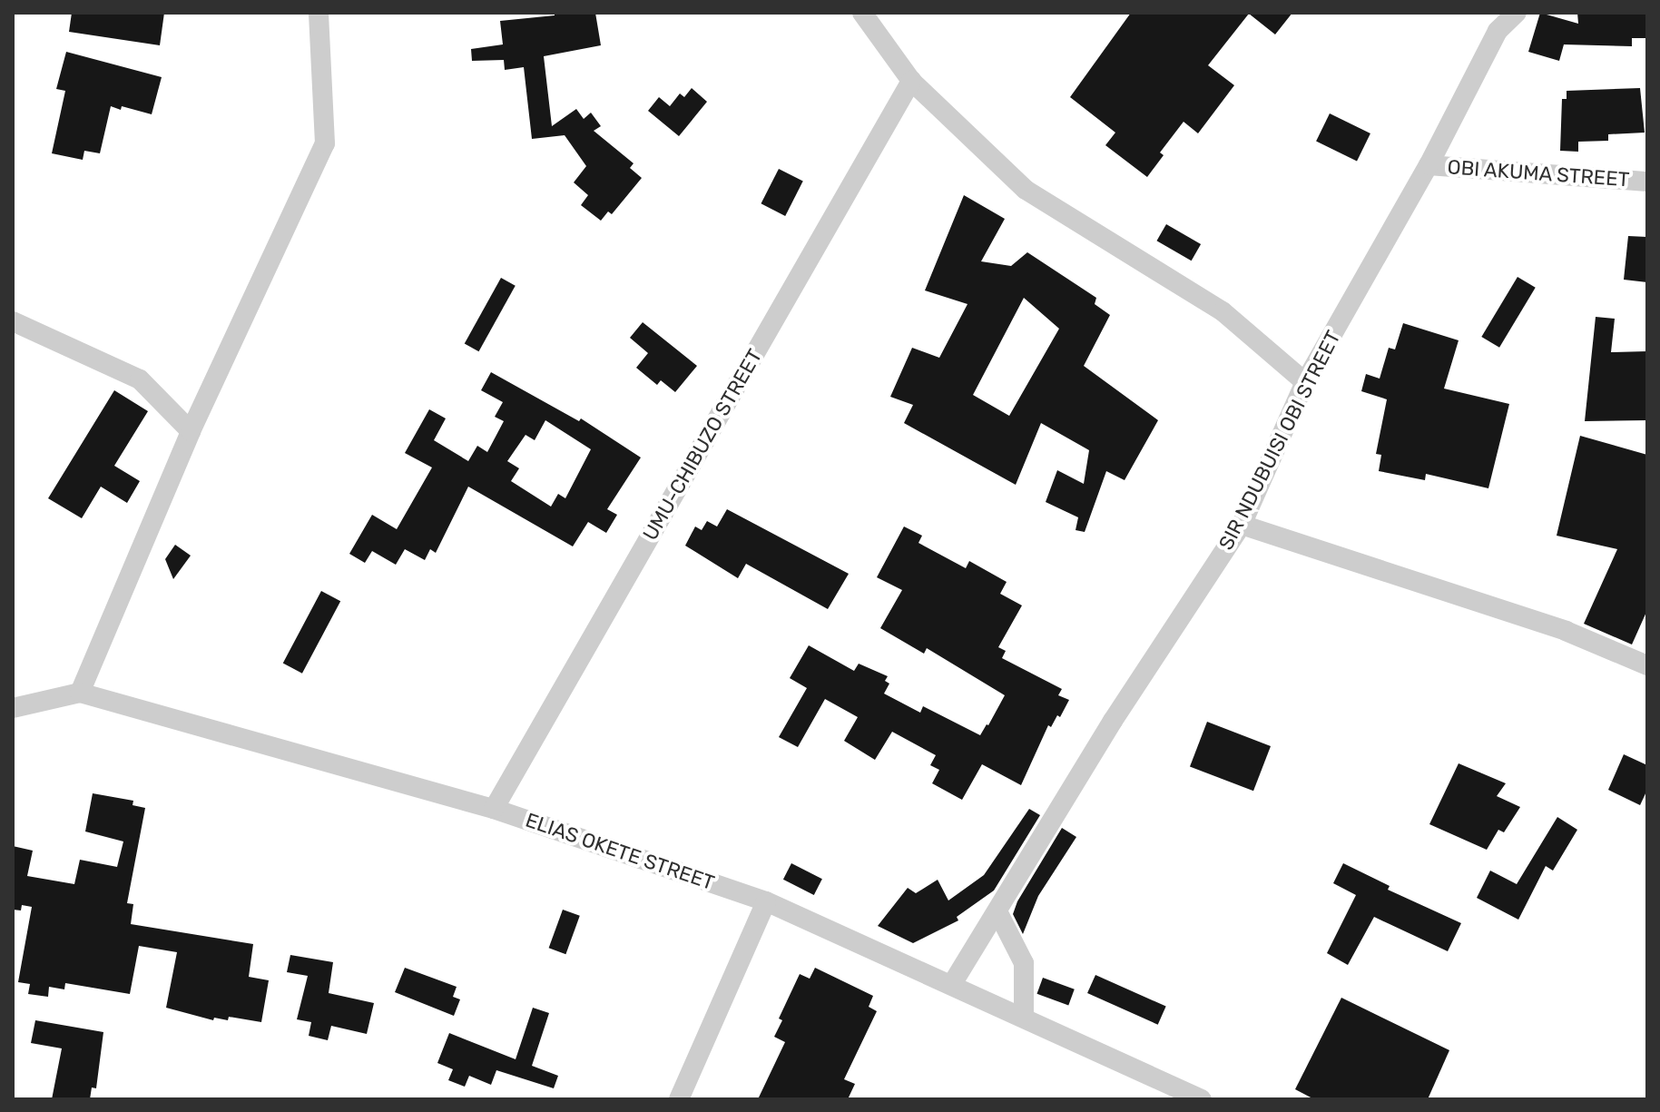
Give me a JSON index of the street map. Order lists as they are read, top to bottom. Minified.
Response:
{"streets":{"street":["OBI AKUMA STREET","SIR NDUBUISI OBI STREET","UMU-CHIBUZO STREET","ELIAS OKETE STREET"]},"crossings":[["OBI AKUMA STREET","SIR NDUBUISI OBI STREET"],["SIR NDUBUISI OBI STREET","ELIAS OKETE STREET"],["UMU-CHIBUZO STREET","ELIAS OKETE STREET"]]}
